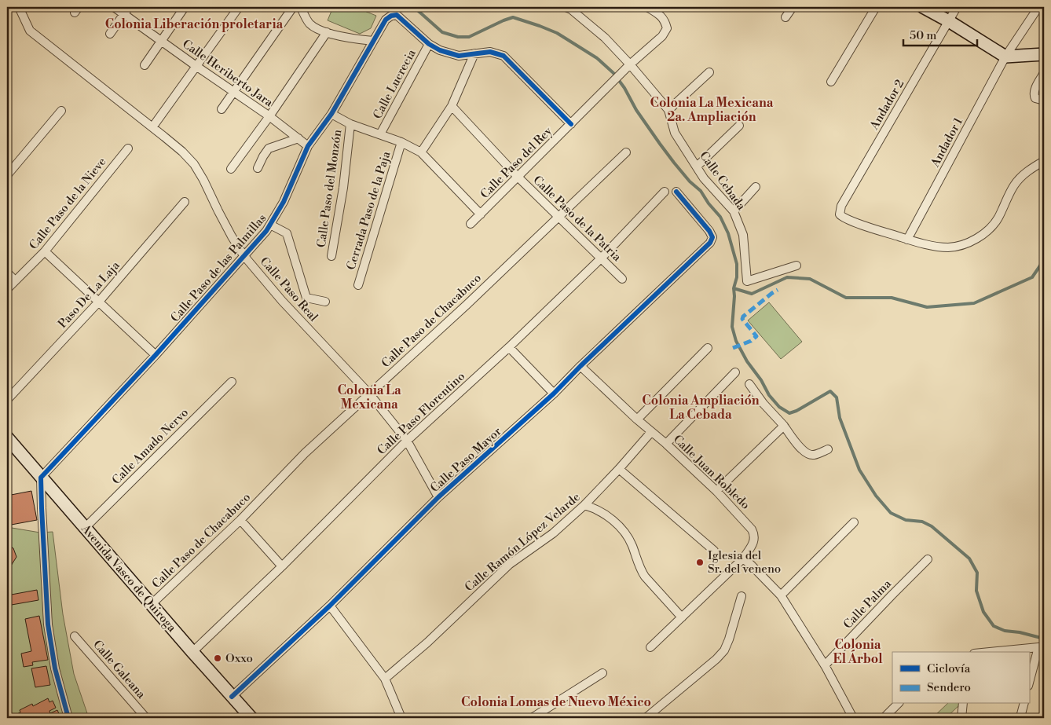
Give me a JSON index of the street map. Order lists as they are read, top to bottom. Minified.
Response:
{"streets":{"main road":["Avenida Vasco de Quiroga"],"street":["Calle Heriberto Jara","Calle Lucrecia","Andador 2","Andador 1","Calle Paso del Rey","Calle Cebada","Calle Paso del Monzón","Calle Paso de la Nieve","Cerrada Paso de la Paja","Calle Paso de la Patria","Calle Paso de las Palmillas","Calle Paso Real","Paso De La Laja","Calle Paso de Chacabuco","Calle Paso Florentino","Calle Amado Nervo","Calle Paso Mayor","Calle Juan Robledo","Calle Ramón López Velarde","Calle Palma","Calle Galeana"]},"crossings":[["Calle Heriberto Jara","Calle Paso de las Palmillas"],["Calle Lucrecia","Calle Paso de las Palmillas"],["Andador 2","Andador 1"],["Calle Paso del Rey","Calle Cebada"],["Calle Paso del Rey","Calle Paso de la Patria"],["Calle Paso de la Patria","Calle Paso de Chacabuco"],["Calle Paso de la Patria","Calle Paso Florentino"],["Calle Paso de las Palmillas","Calle Paso Real"],["Calle Paso de las Palmillas","Avenida Vasco de Quiroga"],["Calle Paso Real","Calle Paso de Chacabuco"],["Calle Paso Real","Calle Paso Florentino"],["Calle Paso Real","Calle Paso Mayor"],["Calle Paso de Chacabuco","Avenida Vasco de Quiroga"],["Calle Paso Florentino","Avenida Vasco de Quiroga"],["Calle Amado Nervo","Avenida Vasco de Quiroga"],["Calle Paso Mayor","Calle Juan Robledo"],["Calle Paso Mayor","Avenida Vasco de Quiroga"],["Calle Juan Robledo","Calle Ramón López Velarde"]],"districts":["Colonia Liberación proletaria","Colonia La Mexicana 2a. Ampliación","Colonia La Mexicana","Colonia Ampliación La Cebada","Colonia El Árbol","Colonia Lomas de Nuevo México"],"places":["Iglesia del Sr. del veneno","Oxxo"],"legend":["Ciclovía","Sendero"],"scale_bar":"50 m"}
